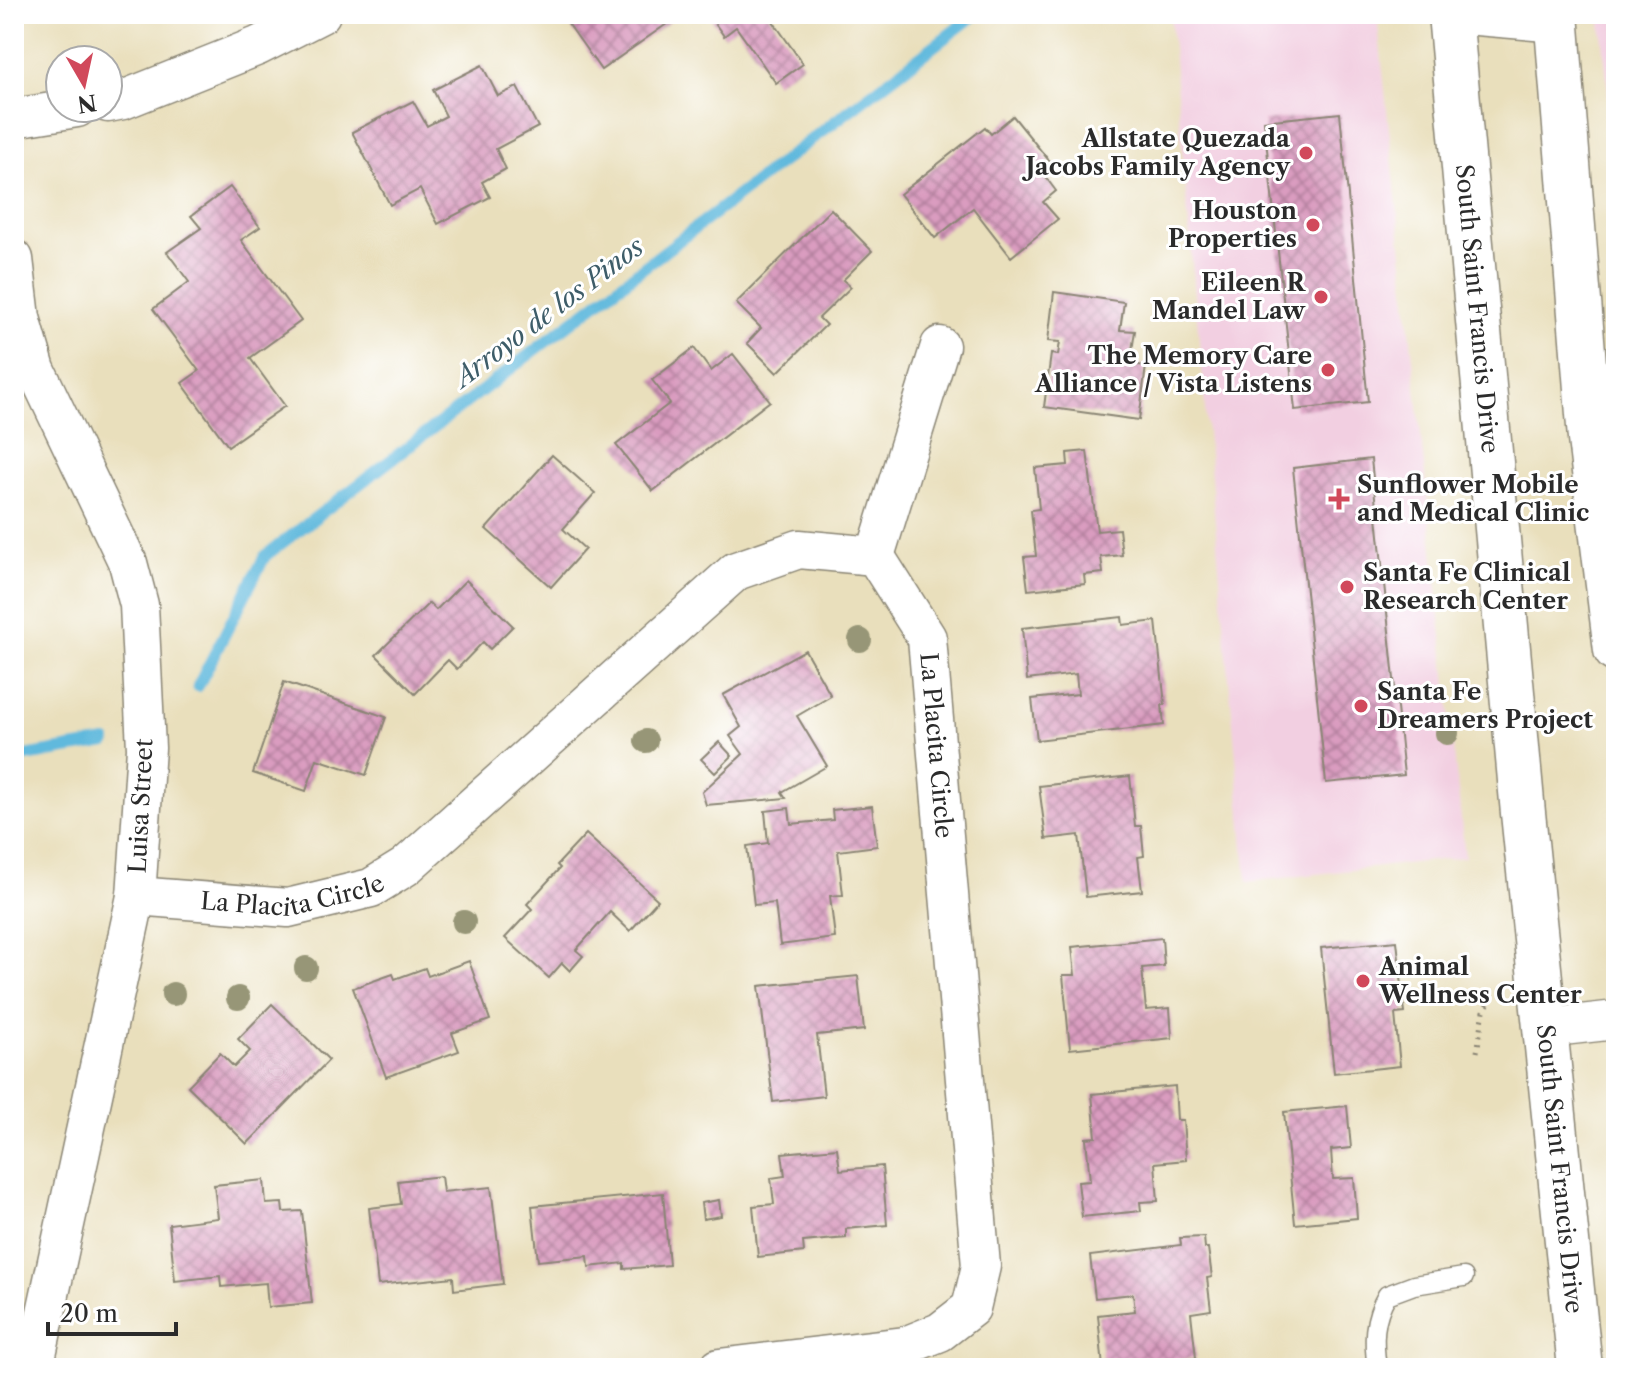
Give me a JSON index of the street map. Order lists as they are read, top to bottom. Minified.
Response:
{"streets":{"highway":["South Saint Francis Drive"],"street":["La Placita Circle","Luisa Street"]},"crossings":[["La Placita Circle","Luisa Street"]],"water":["Arroyo de los Pinos"],"places":{"other":["Allstate Quezada Jacobs Family Agency","Houston Properties","Eileen R Mandel Law","The Memory Care Alliance / Vista Listens","Santa Fe Clinical Research Center","Santa Fe Dreamers Project","Animal Wellness Center"],"health":["Sunflower Mobile and Medical Clinic"]},"scale_bar":"20 m","north":"bottom"}
